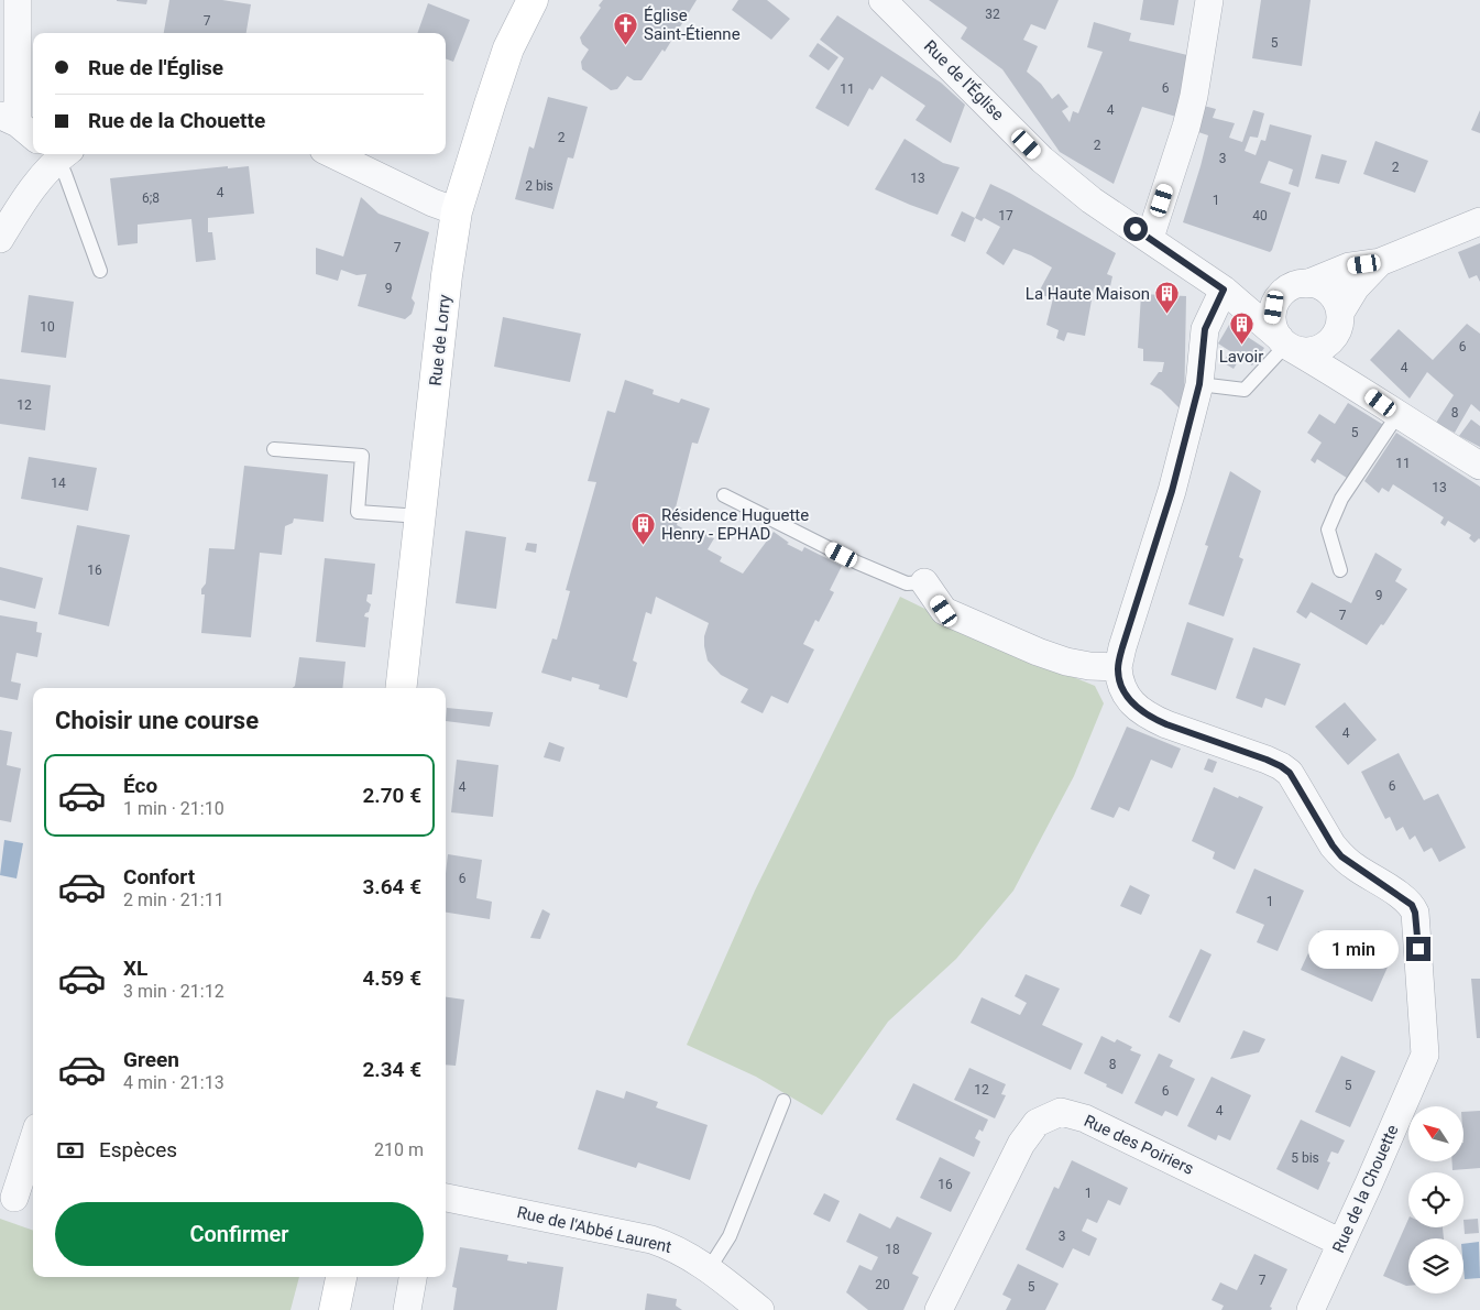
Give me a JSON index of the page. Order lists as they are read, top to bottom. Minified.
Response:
{"streets":{"street":["Rue de l'Église","Rue de Lorry","Rue des Poiriers","Rue de la Chouette","Rue de l'Abbé Laurent"]},"crossings":[["Rue des Poiriers","Rue de la Chouette"]],"places":{"church":["Église Saint-Étienne"],"building":["La Haute Maison","Lavoir","Résidence Huguette Henry - EPHAD"]},"house_numbers":["32","7","5","6","11","4","2","2","3","2","13","2 bis","4","6;8","1","17","40","7","9","10","6","4","12","8","5","11","14","13","16","9","7","4","6","4","6","1","8","5","12","6","4","5 bis","16","1","3","18","7","20","5"],"north":"top left","page":{"banner":["Rue de l'Église","Rue de la Chouette"],"heading":"Choisir une course","list":[{"name":"Éco","note":"1 min · 21:10","value":"2.70 €"},{"name":"Confort","note":"2 min · 21:11","value":"3.64 €"},{"name":"XL","note":"3 min · 21:12","value":"4.59 €"},{"name":"Green","note":"4 min · 21:13","value":"2.34 €"}],"bubble":"1 min","pay":["Espèces","210 m"],"buttons":"Confirmer"}}
